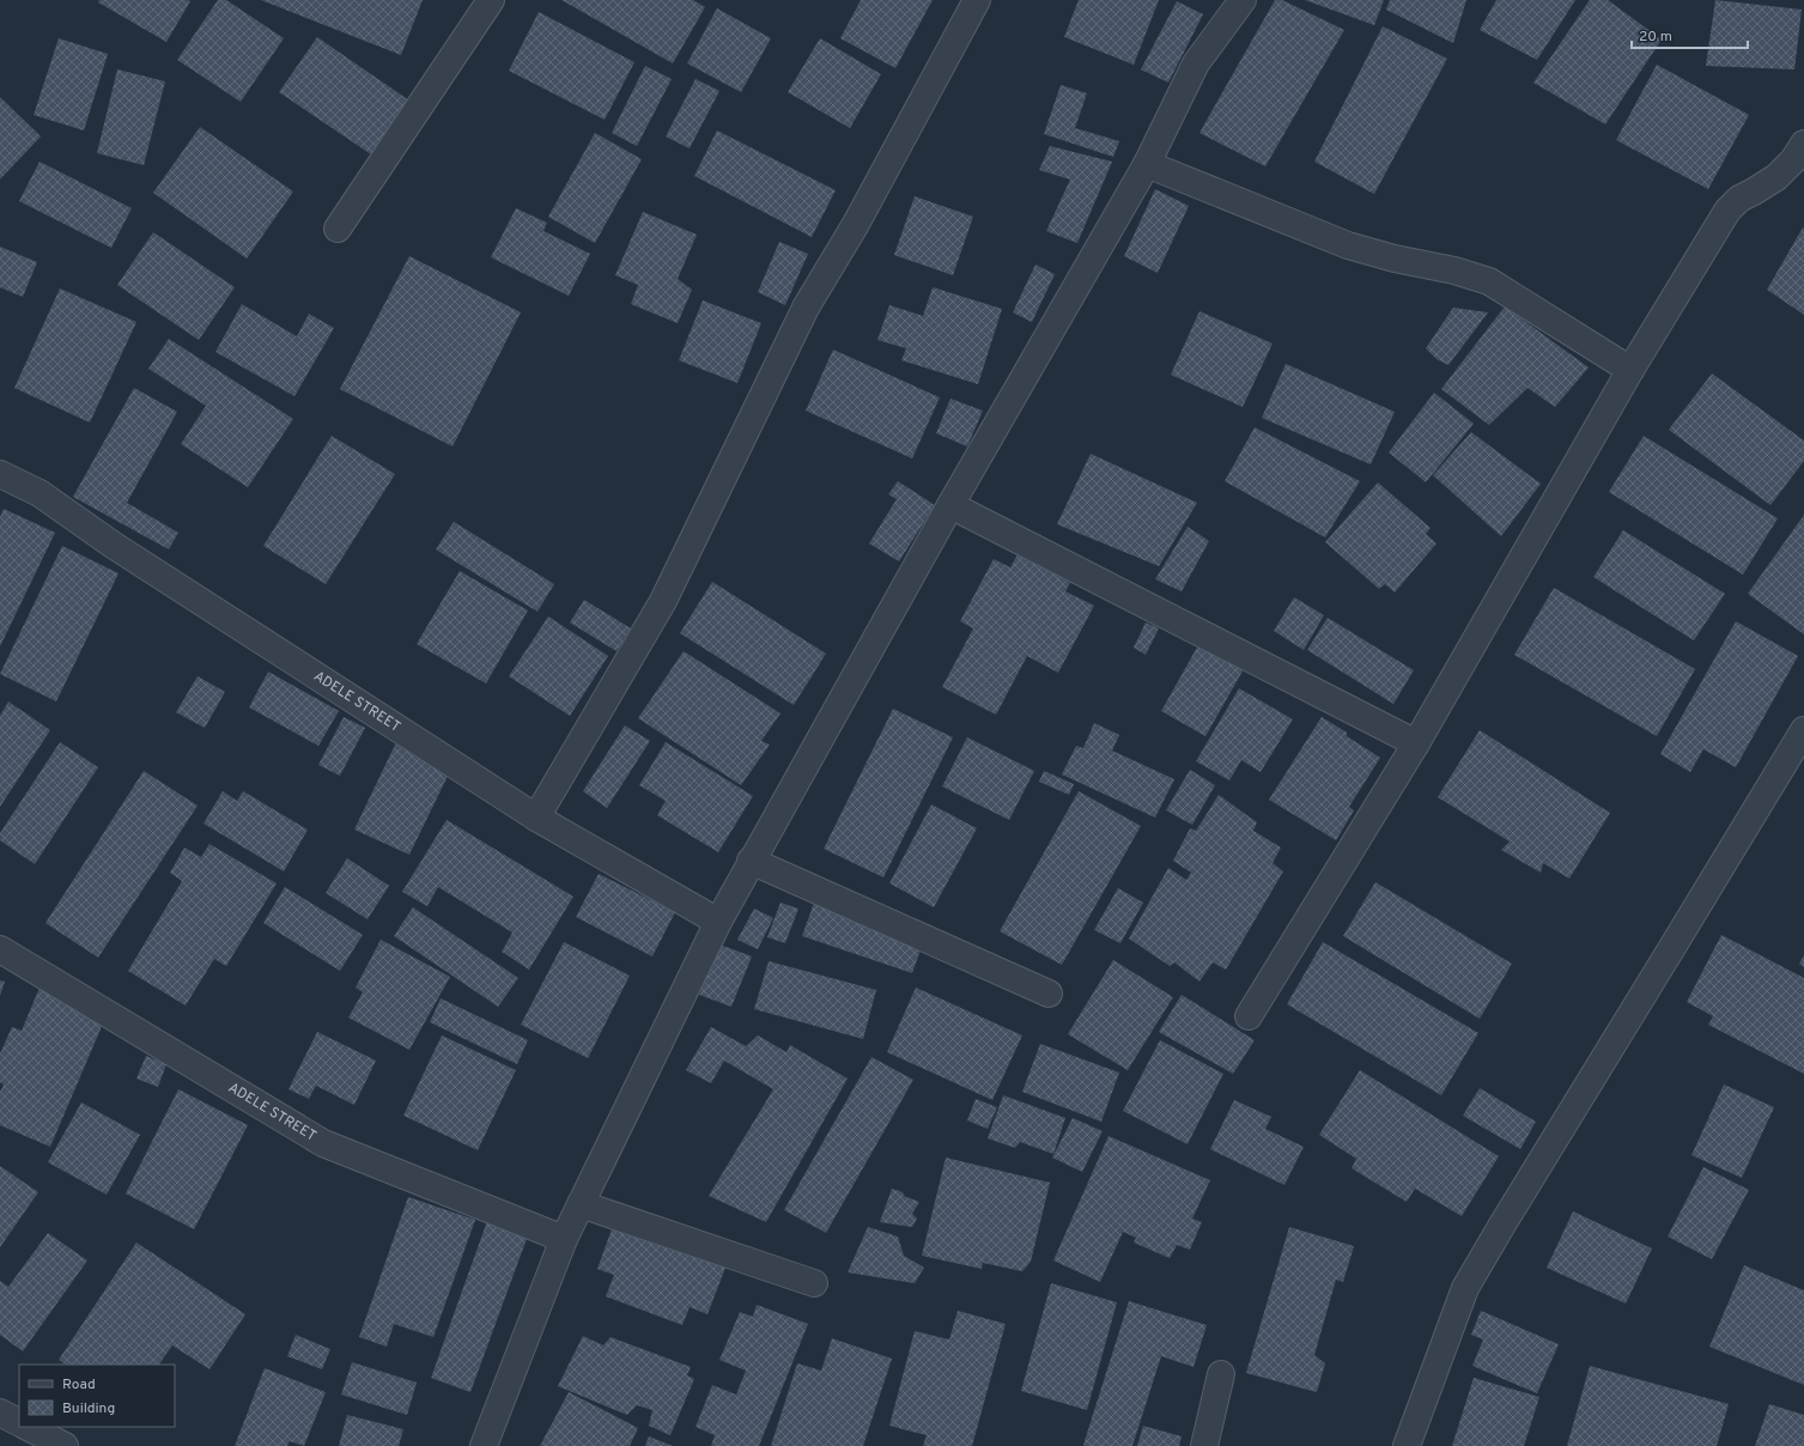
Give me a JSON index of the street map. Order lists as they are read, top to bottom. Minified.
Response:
{"streets":{"street":["ADELE STREET"]},"legend":["Road","Building"],"scale_bar":"20 m"}
